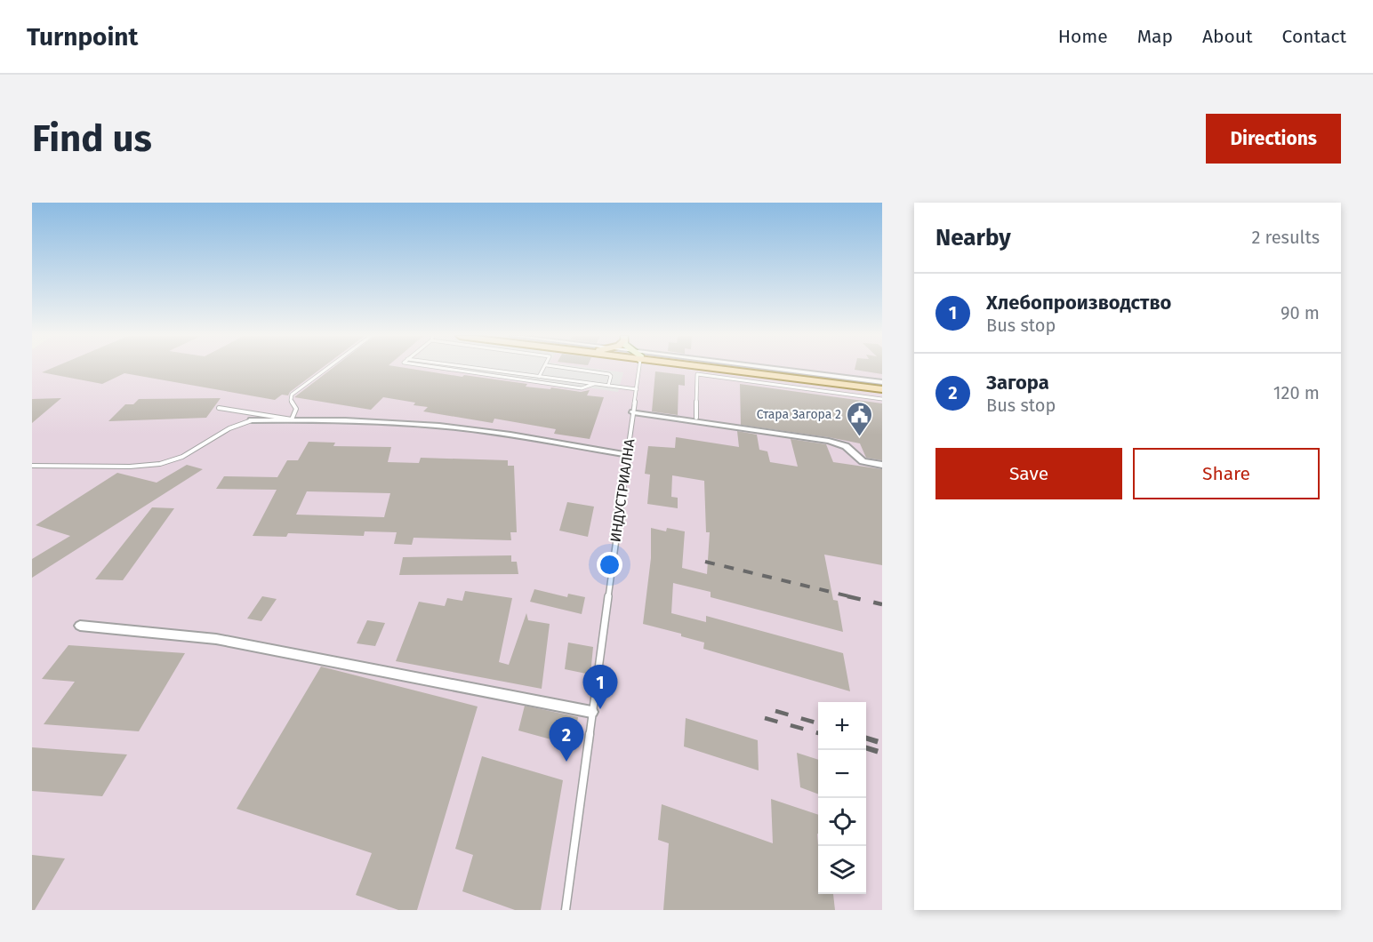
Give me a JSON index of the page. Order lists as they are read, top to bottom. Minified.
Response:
{"streets":{"lane":["ИНДУСТРИАЛНА"]},"places":{"public building":["Стара Загора 2"]},"page":{"header":"Turnpoint","nav":["Home","Map","About","Contact"],"buttons":["Directions",["Save","Share"]],"title":"Find us","heading":["Nearby","2 results"],"list":[{"mark":"1","name":"Хлебопроизводство","note":"Bus stop","value":"90 m"},{"mark":"2","name":"Загора","note":"Bus stop","value":"120 m"}],"pins":["1","2"],"map_buttons":["+","−"]}}
